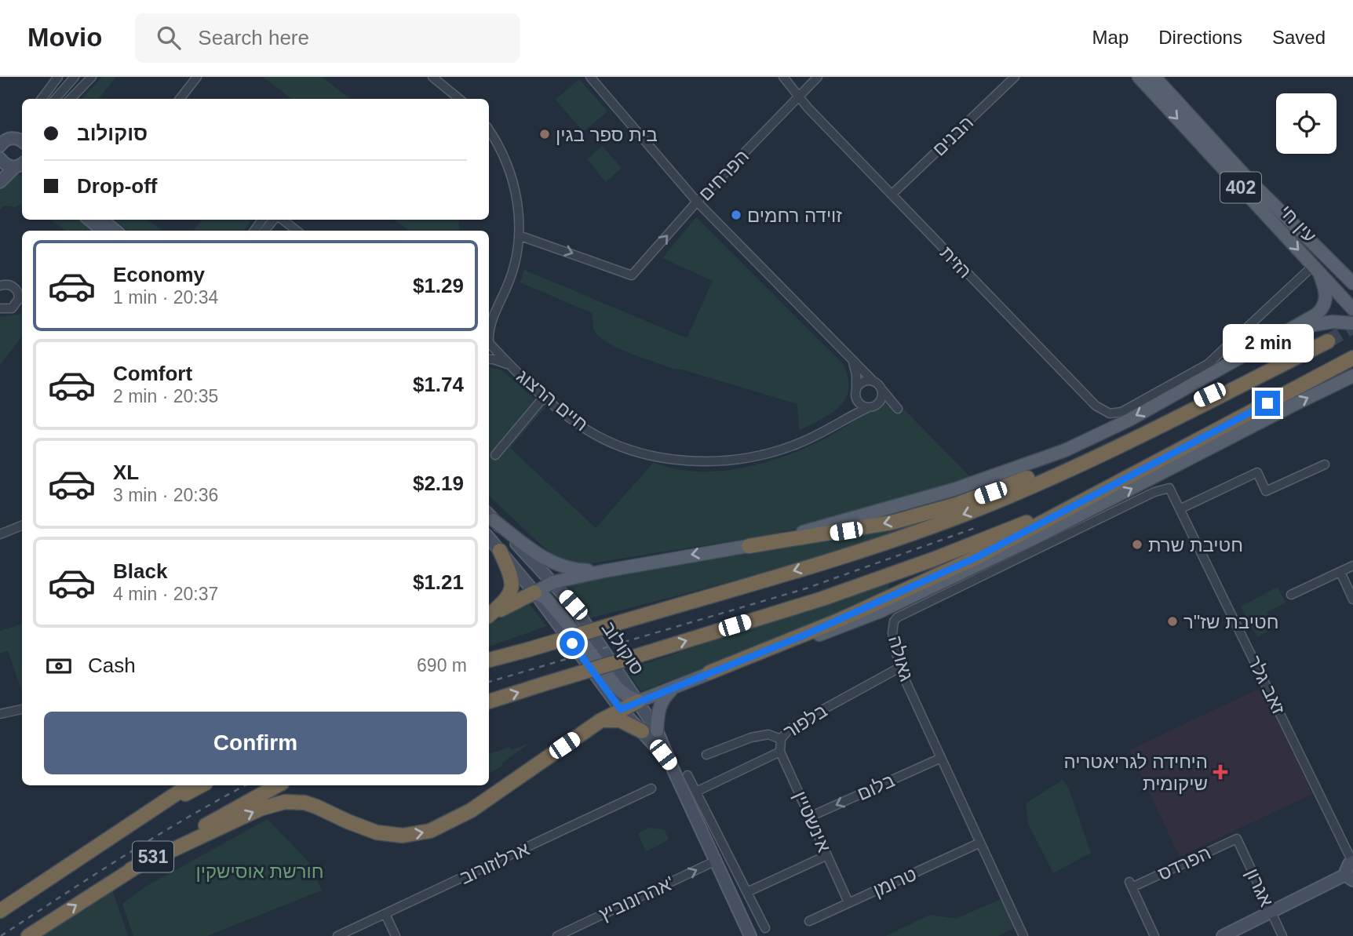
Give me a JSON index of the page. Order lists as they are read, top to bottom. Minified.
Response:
{"streets":{"highway":["531"],"main road":["402","עין חי","סוקולוב"],"street":["הבנים","הפרחים","הזית","חיים הרצוג","גאולה","זאב גלר","בלפור","בלום","אינשטיין","ארלוזורוב","הפרדס","טרומן","אגרון","אהרונוביץ'"]},"crossings":[["הבנים","הזית"],["הפרחים","הזית"],["402","עין חי"],["עין חי","הזית"],["סוקולוב","אהרונוביץ'"],["גאולה","זאב גלר"],["גאולה","בלפור"],["גאולה","בלום"],["גאולה","טרומן"],["בלפור","אינשטיין"],["בלום","אינשטיין"],["אינשטיין","טרומן"],["הפרדס","אגרון"]],"one_way":["הפרחים","בלום","אהרונוביץ'"],"parks":["חורשת אוסישקין"],"places":{"other":["בית ספר בגין","זוידה רחמים","חטיבת שרת","חטיבת שז\"ר"],"health":["היחידה לגריאטריה שיקומית"]},"page":{"header":"Movio","search":"Search here","nav":["Map","Directions","Saved"],"banner":["סוקולוב","Drop-off"],"list":[{"name":"Economy","note":"1 min · 20:34","value":"$1.29"},{"name":"Comfort","note":"2 min · 20:35","value":"$1.74"},{"name":"XL","note":"3 min · 20:36","value":"$2.19"},{"name":"Black","note":"4 min · 20:37","value":"$1.21"}],"bubble":"2 min","pay":["Cash","690 m"],"buttons":"Confirm"}}
